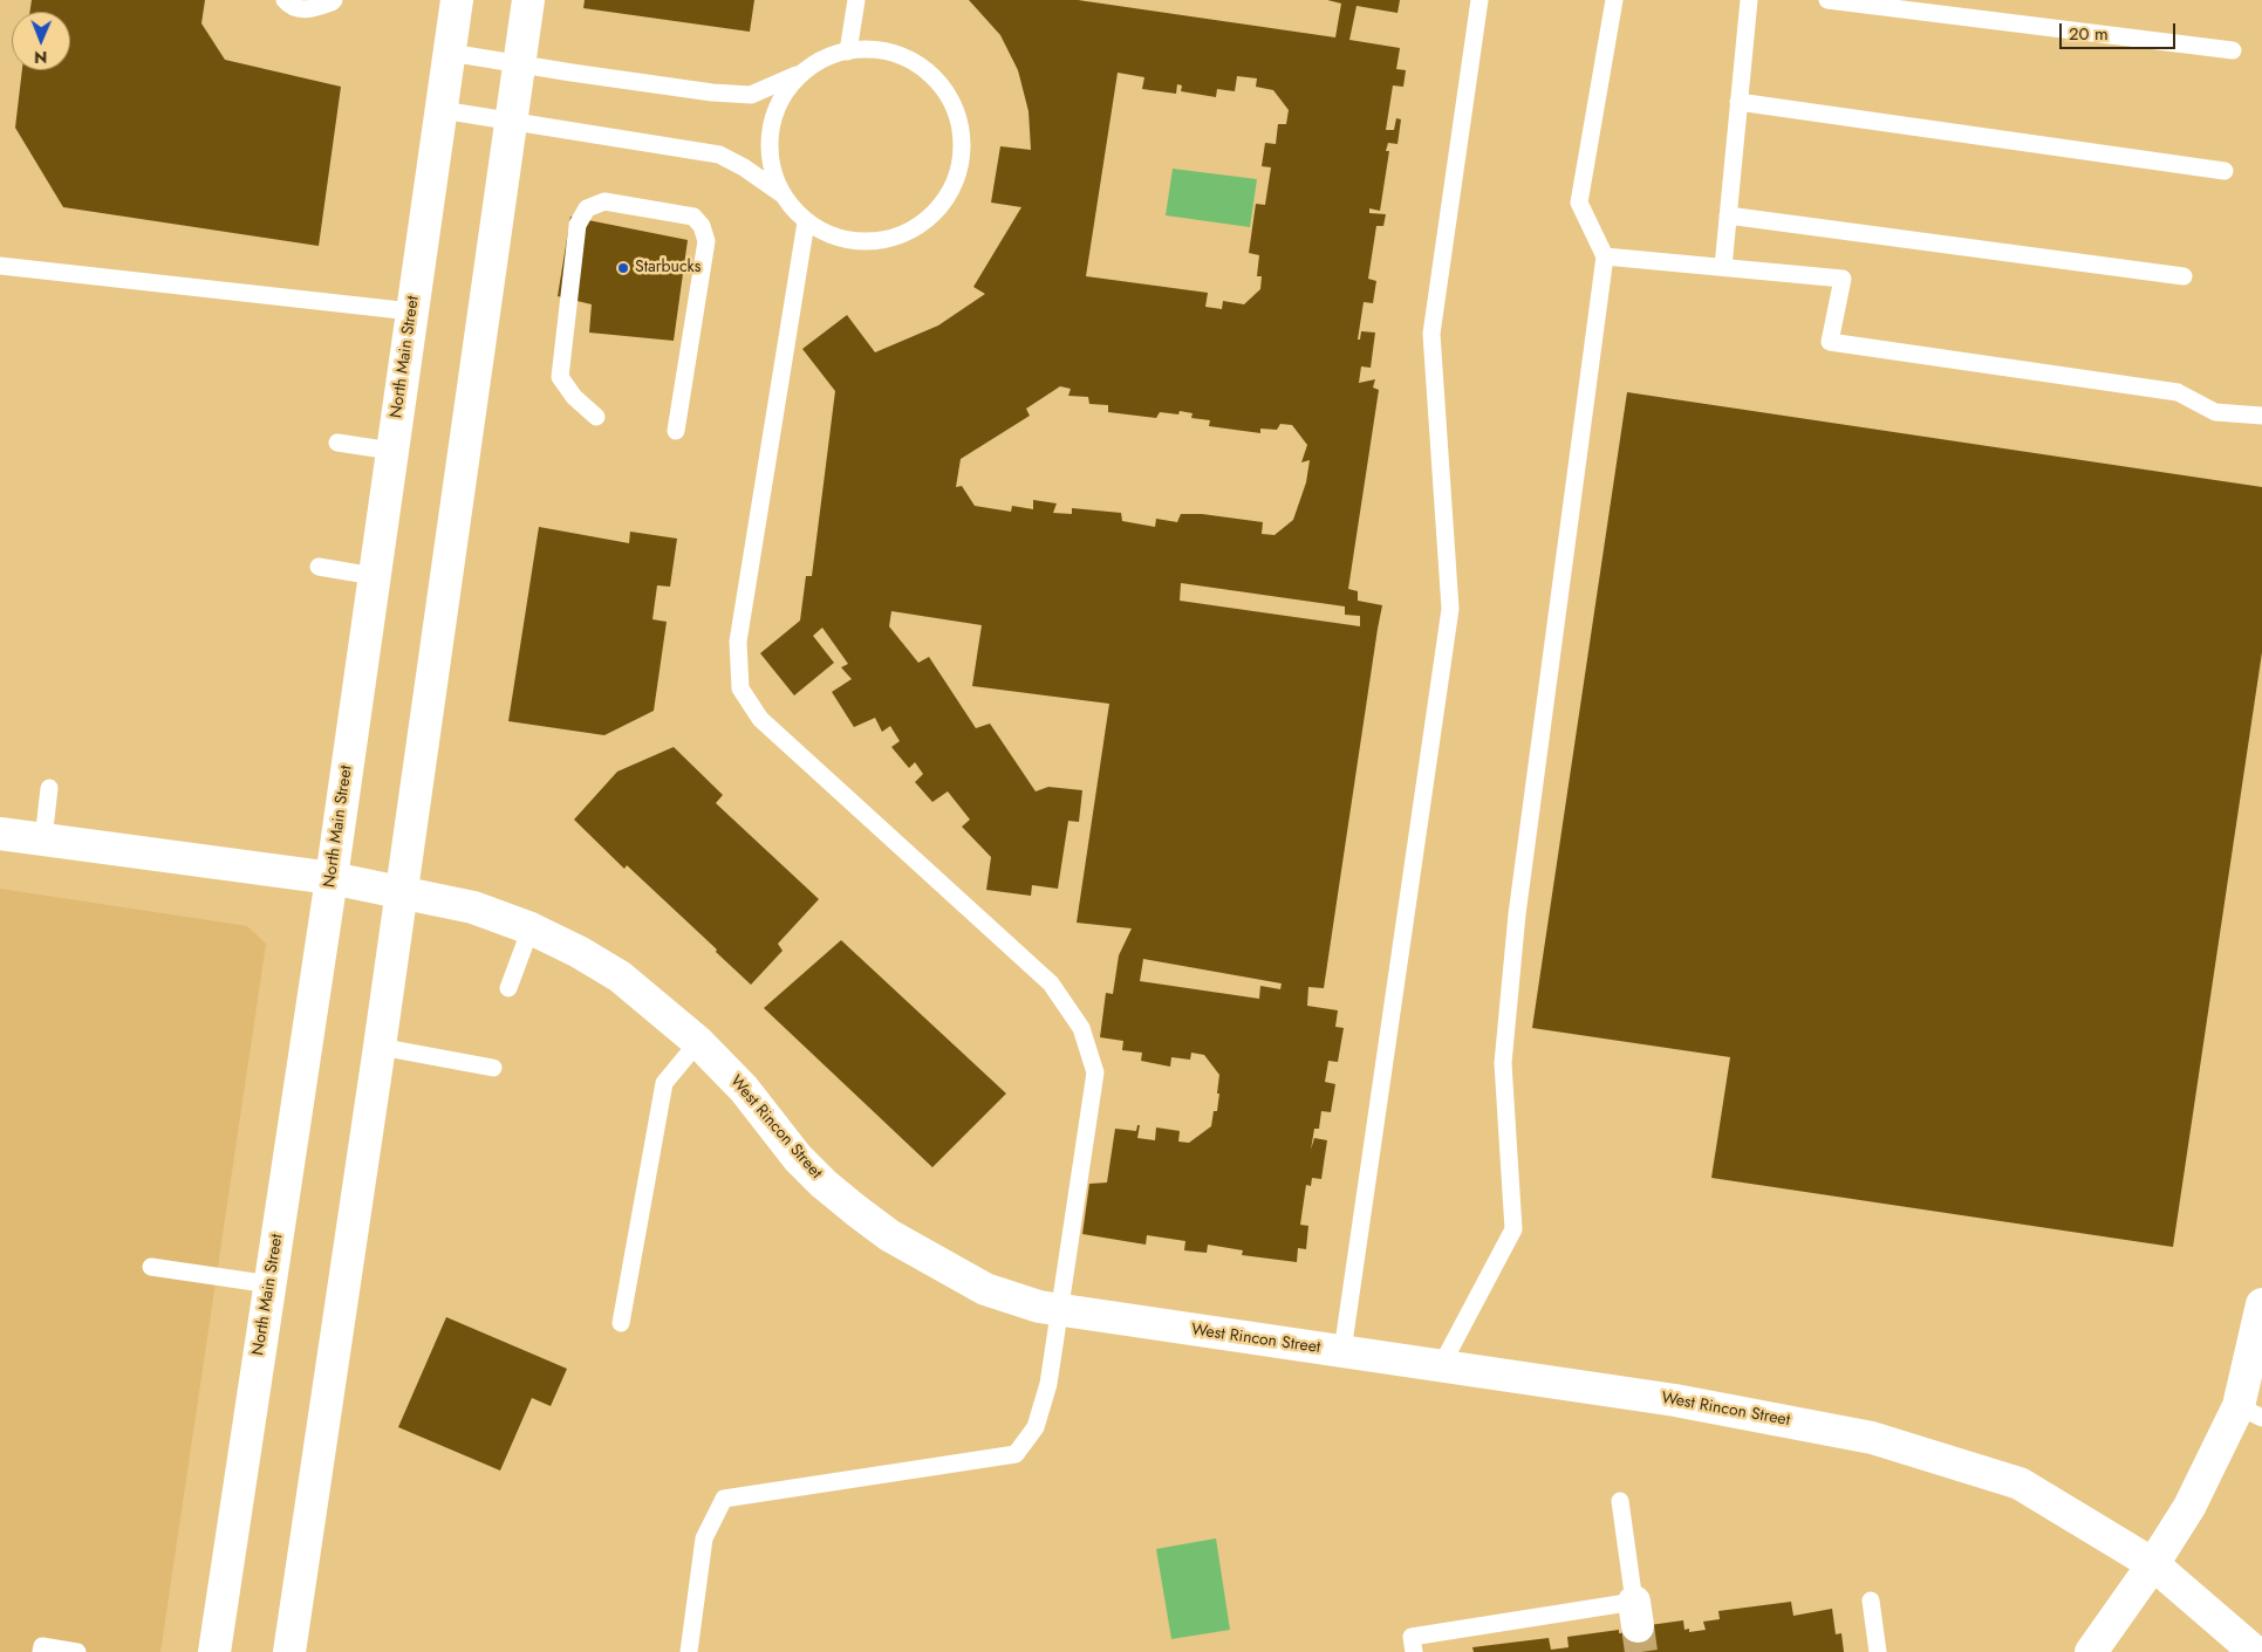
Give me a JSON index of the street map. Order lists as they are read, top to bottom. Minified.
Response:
{"streets":{"main road":["North Main Street","West Rincon Street"]},"crossings":[["North Main Street","West Rincon Street"]],"places":["Starbucks"],"scale_bar":"20 m","north":"bottom"}
